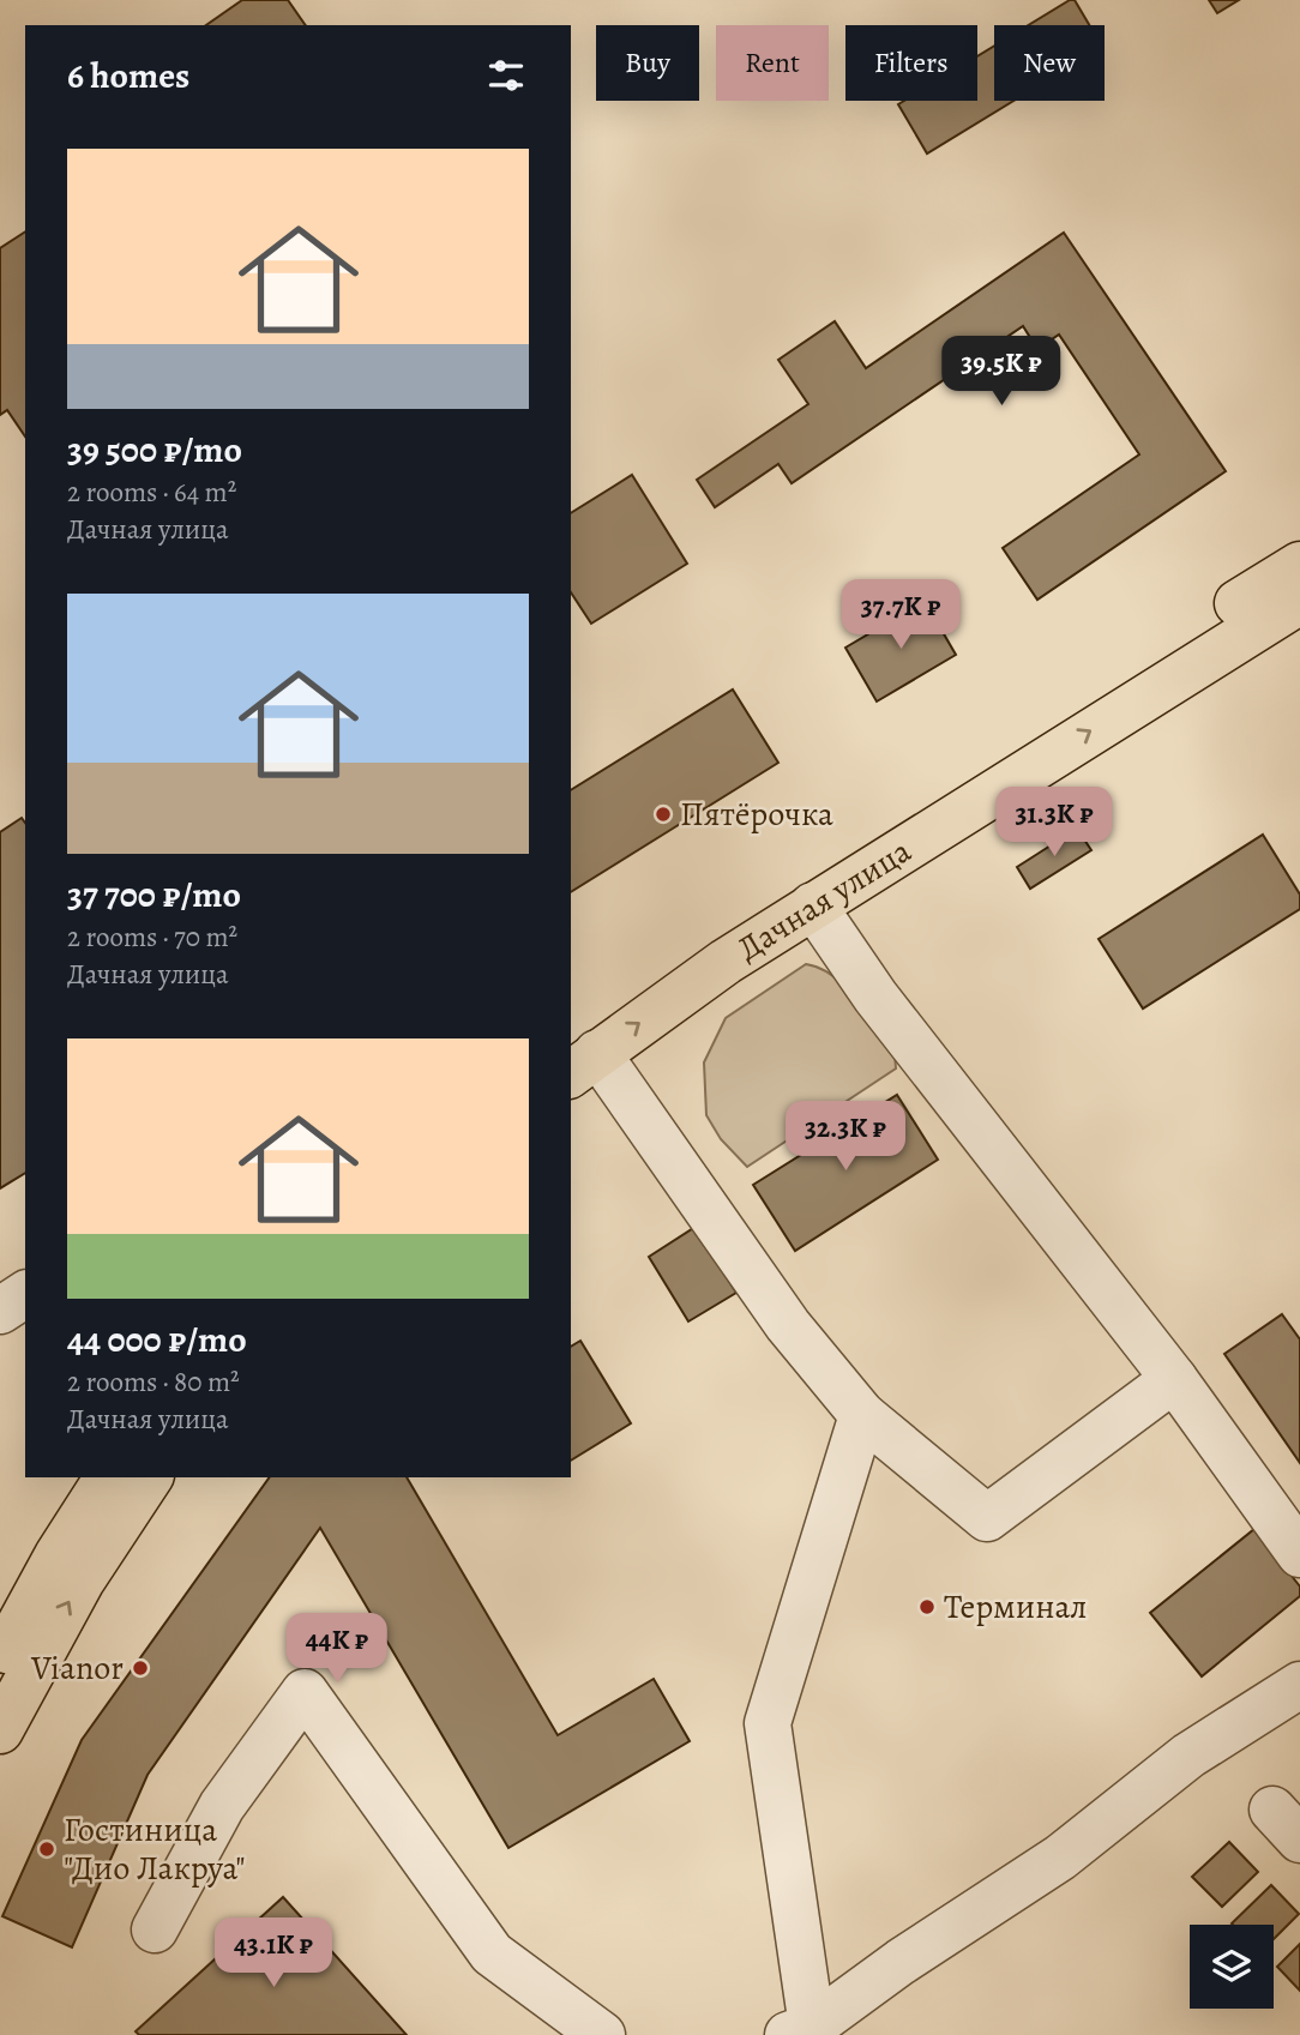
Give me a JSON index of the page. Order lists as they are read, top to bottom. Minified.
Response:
{"streets":{"main road":["Дачная улица"]},"places":["Пятёрочка","Терминал","Vianor","Гостиница \"Дио Лакруа\""],"page":{"chip":["Buy","Rent","Filters","New"],"heading":"6 homes","list":[{"name":"39 500 ₽/mo","note":"2 rooms · 64 m² · Дачная улица"},{"name":"37 700 ₽/mo","note":"2 rooms · 70 m² · Дачная улица"},{"name":"44 000 ₽/mo","note":"2 rooms · 80 m² · Дачная улица"}],"price":["39.5K ₽","37.7K ₽","31.3K ₽","32.3K ₽","44K ₽","43.1K ₽"]}}
